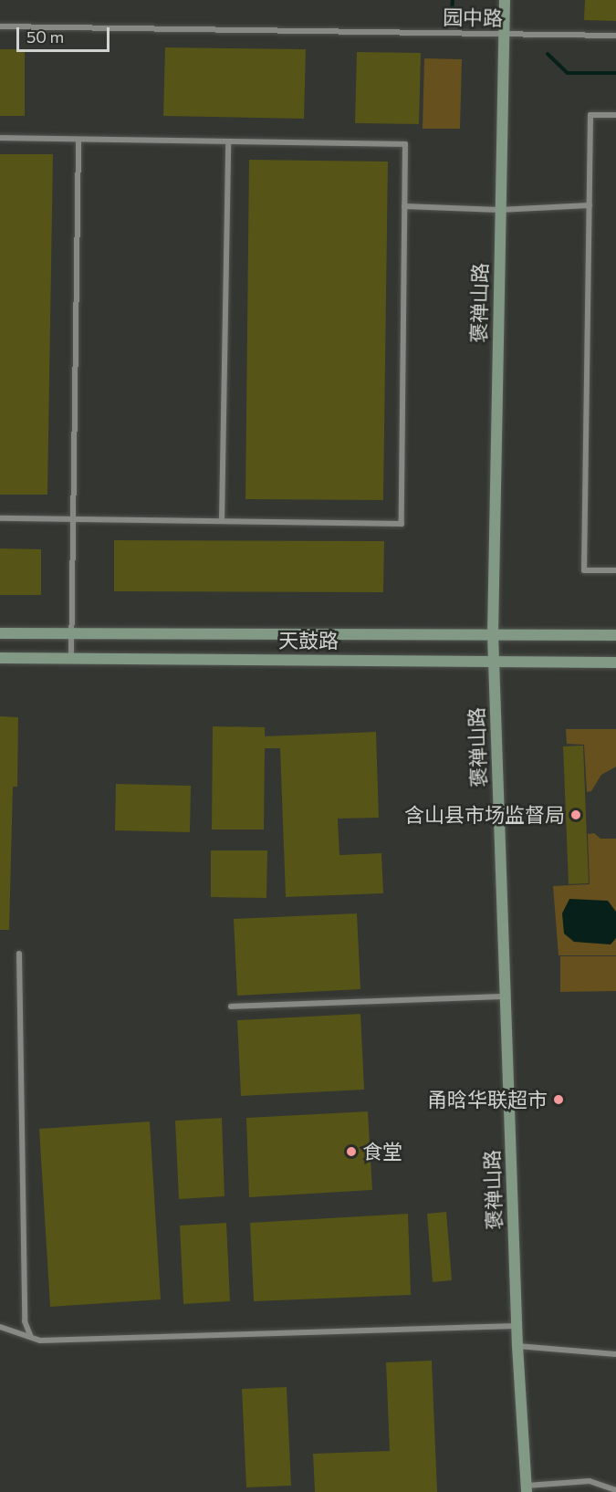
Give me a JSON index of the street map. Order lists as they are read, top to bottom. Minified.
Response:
{"streets":{"main road":["褒禅山路","天鼓路"],"street":["园中路"]},"crossings":[["园中路","褒禅山路"],["褒禅山路","天鼓路"]],"places":["含山县市场监督局","甬晗华联超市","食堂"],"scale_bar":"50 m"}
